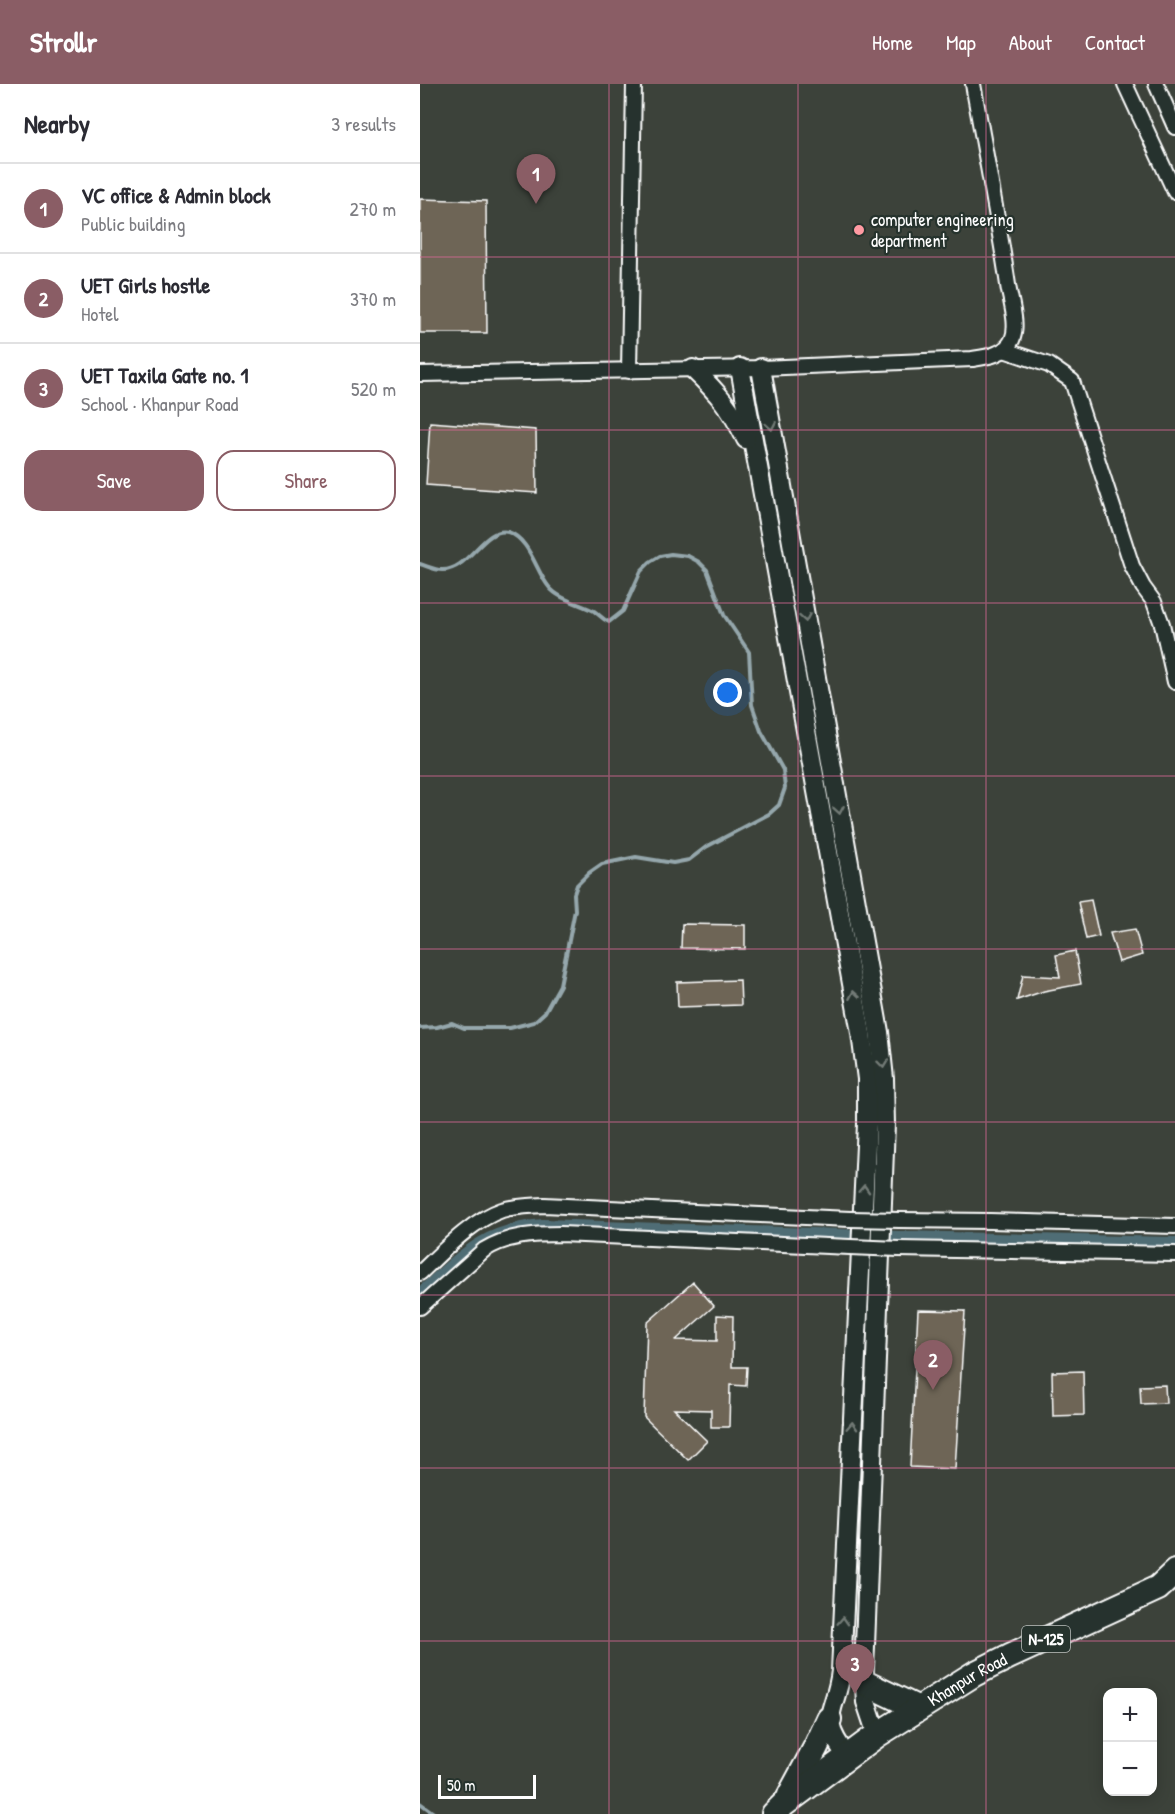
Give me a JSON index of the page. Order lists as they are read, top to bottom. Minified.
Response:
{"streets":{"highway":["N-125","Khanpur Road"]},"places":["computer engineering department"],"scale_bar":"50 m","page":{"header":"Strollr","nav":["Home","Map","About","Contact"],"heading":["Nearby","3 results"],"pins":["1","2","3"],"list":[{"mark":"1","name":"VC office & Admin block","note":"Public building","value":"270 m"},{"mark":"2","name":"UET Girls hostle","note":"Hotel","value":"370 m"},{"mark":"3","name":"UET Taxila Gate no. 1","note":"School · Khanpur Road","value":"520 m"}],"buttons":["Save","Share"],"map_buttons":["+","−"],"scale":"50 m"}}
